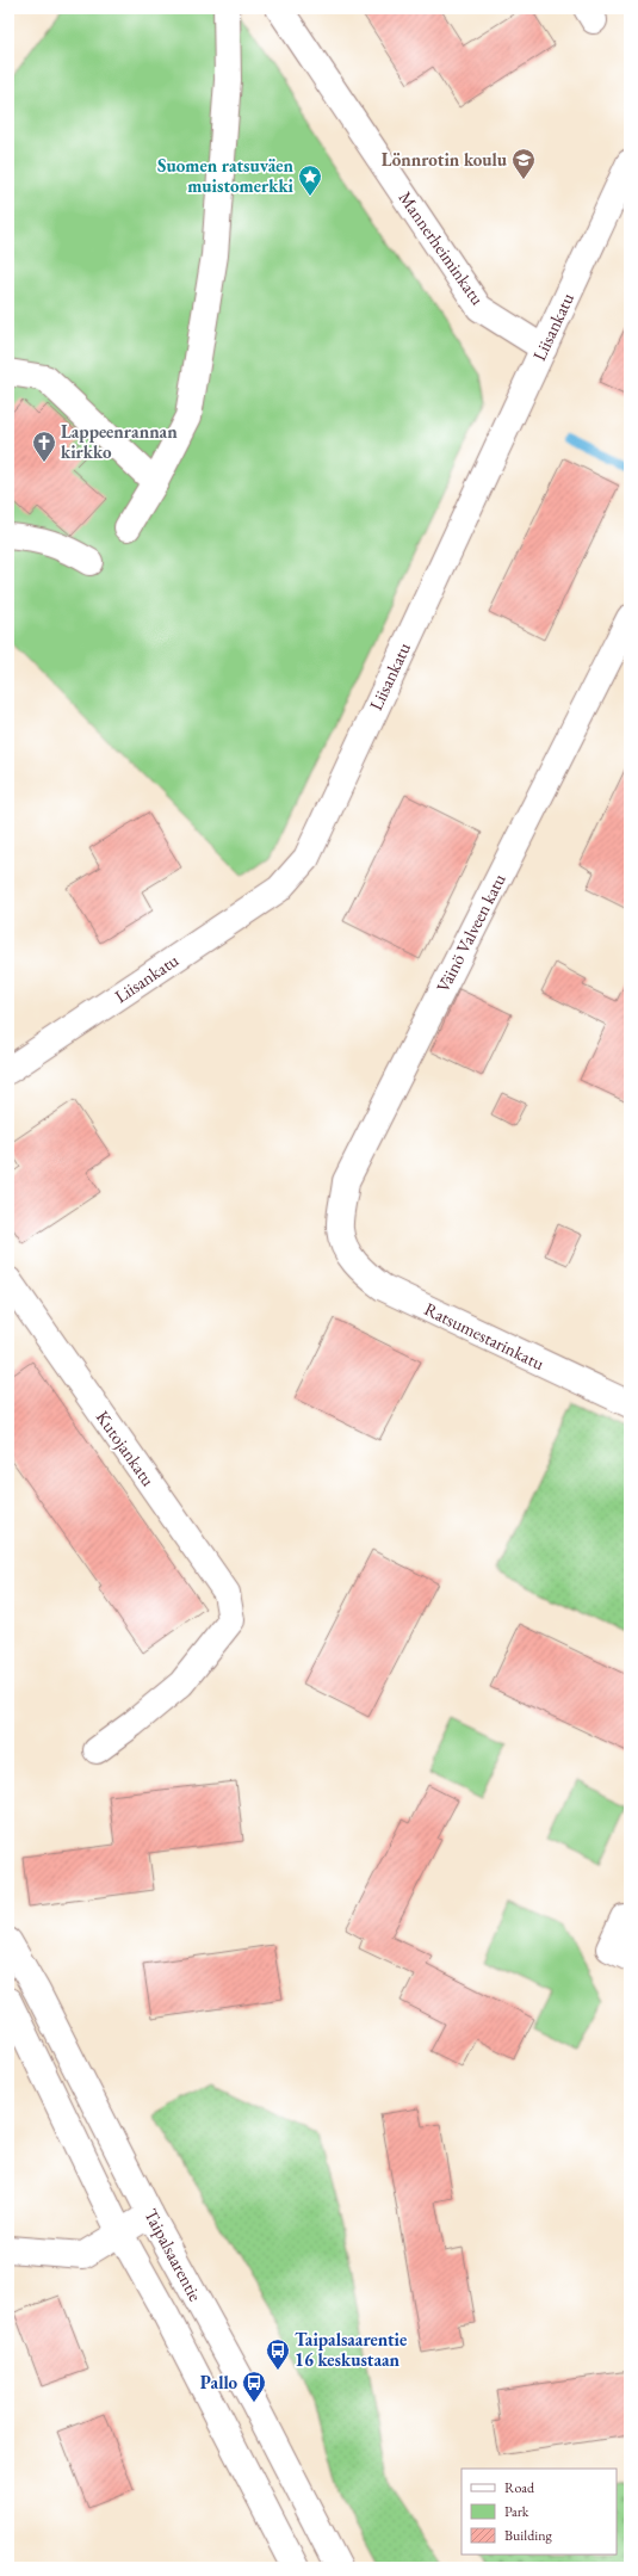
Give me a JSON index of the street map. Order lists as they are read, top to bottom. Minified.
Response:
{"streets":{"street":["Mannerheiminkatu","Liisankatu","Väinö Valveen katu","Ratsumestarinkatu","Kutojankatu","Taipalsaarentie"]},"crossings":[["Mannerheiminkatu","Liisankatu"],["Väinö Valveen katu","Ratsumestarinkatu"]],"places":{"school or university":["Lönnrotin koulu"],"place":["Suomen ratsuväen muistomerkki"],"church":["Lappeenrannan kirkko"],"bus stop":["Taipalsaarentie 16 keskustaan","Pallo"]},"legend":["Road","Park","Building"]}
